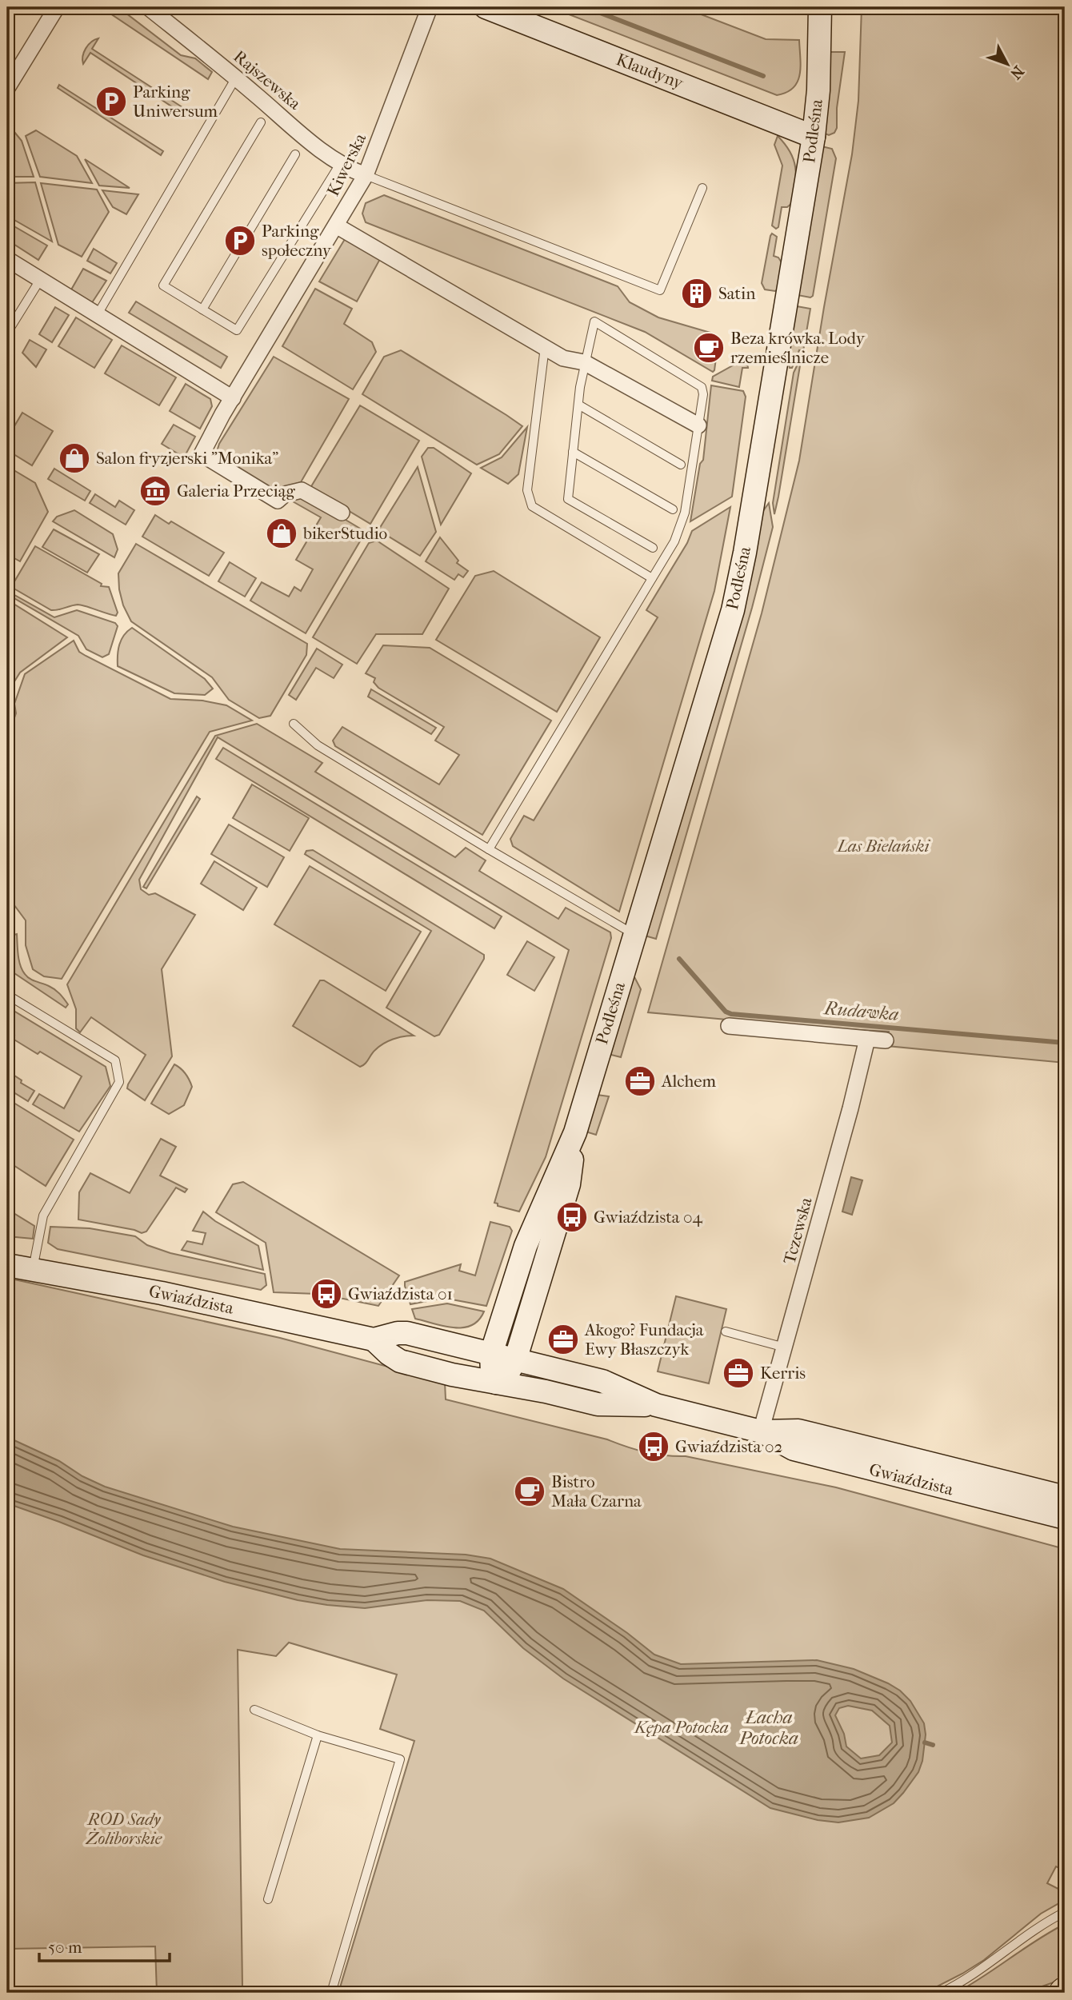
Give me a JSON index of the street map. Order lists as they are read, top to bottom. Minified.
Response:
{"streets":{"street":["Klaudyny","Rajszewska","Podleśna","Kiwerska","Tczewska","Gwiaździsta"]},"crossings":[["Klaudyny","Podleśna"],["Rajszewska","Kiwerska"],["Podleśna","Gwiaździsta"],["Tczewska","Gwiaździsta"]],"water":["Rudawka","Łacha Potocka"],"parks":["Las Bielański","Kępa Potocka","ROD Sady Żoliborskie"],"places":{"parking":["Parking Uniwersum","Parking społeczny"],"building":["Satin"],"cafe":["Beza krówka. Lody rzemieślnicze","Bistro Mała Czarna"],"shop":["Salon fryzjerski \"Monika\"","bikerStudio"],"museum":["Galeria Przeciąg"],"office":["Alchem","Akogo? Fundacja Ewy Błaszczyk","Kerris"],"bus stop":["Gwiaździsta 04","Gwiaździsta 01","Gwiaździsta 02"]},"scale_bar":"50 m","north":"bottom right"}
